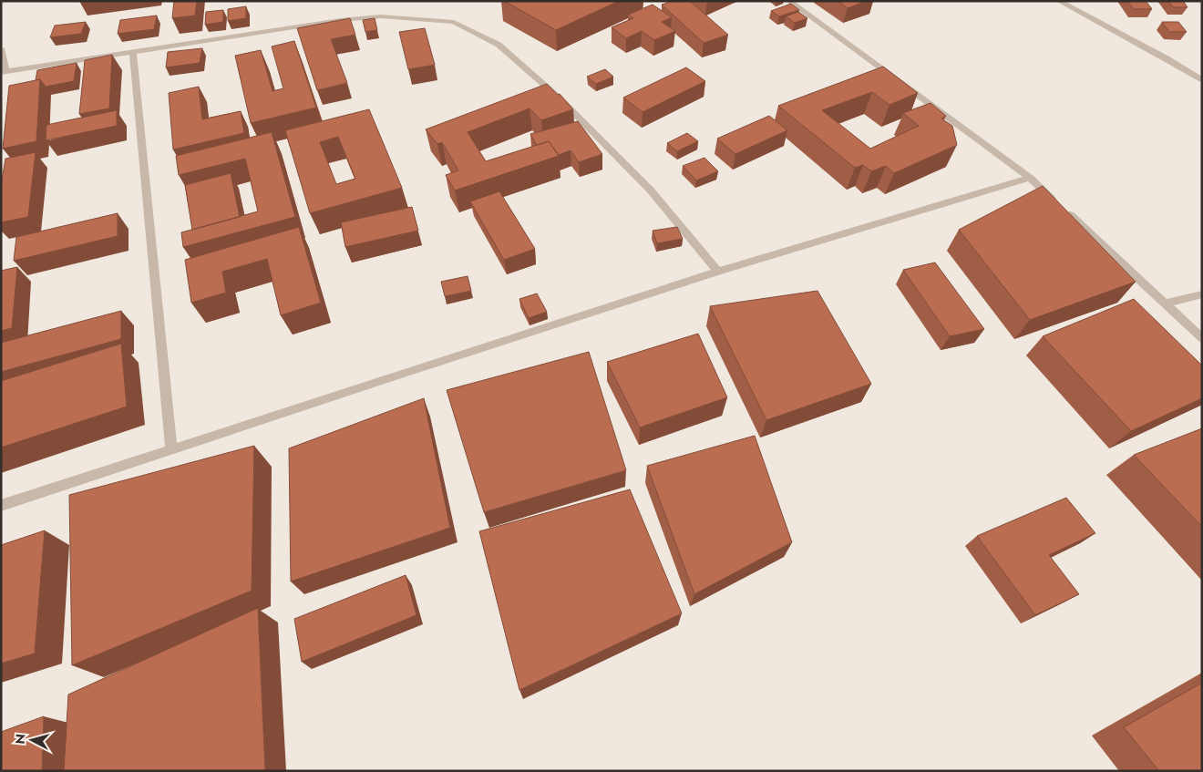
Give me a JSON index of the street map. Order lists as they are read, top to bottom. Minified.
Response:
{"north":"left"}
